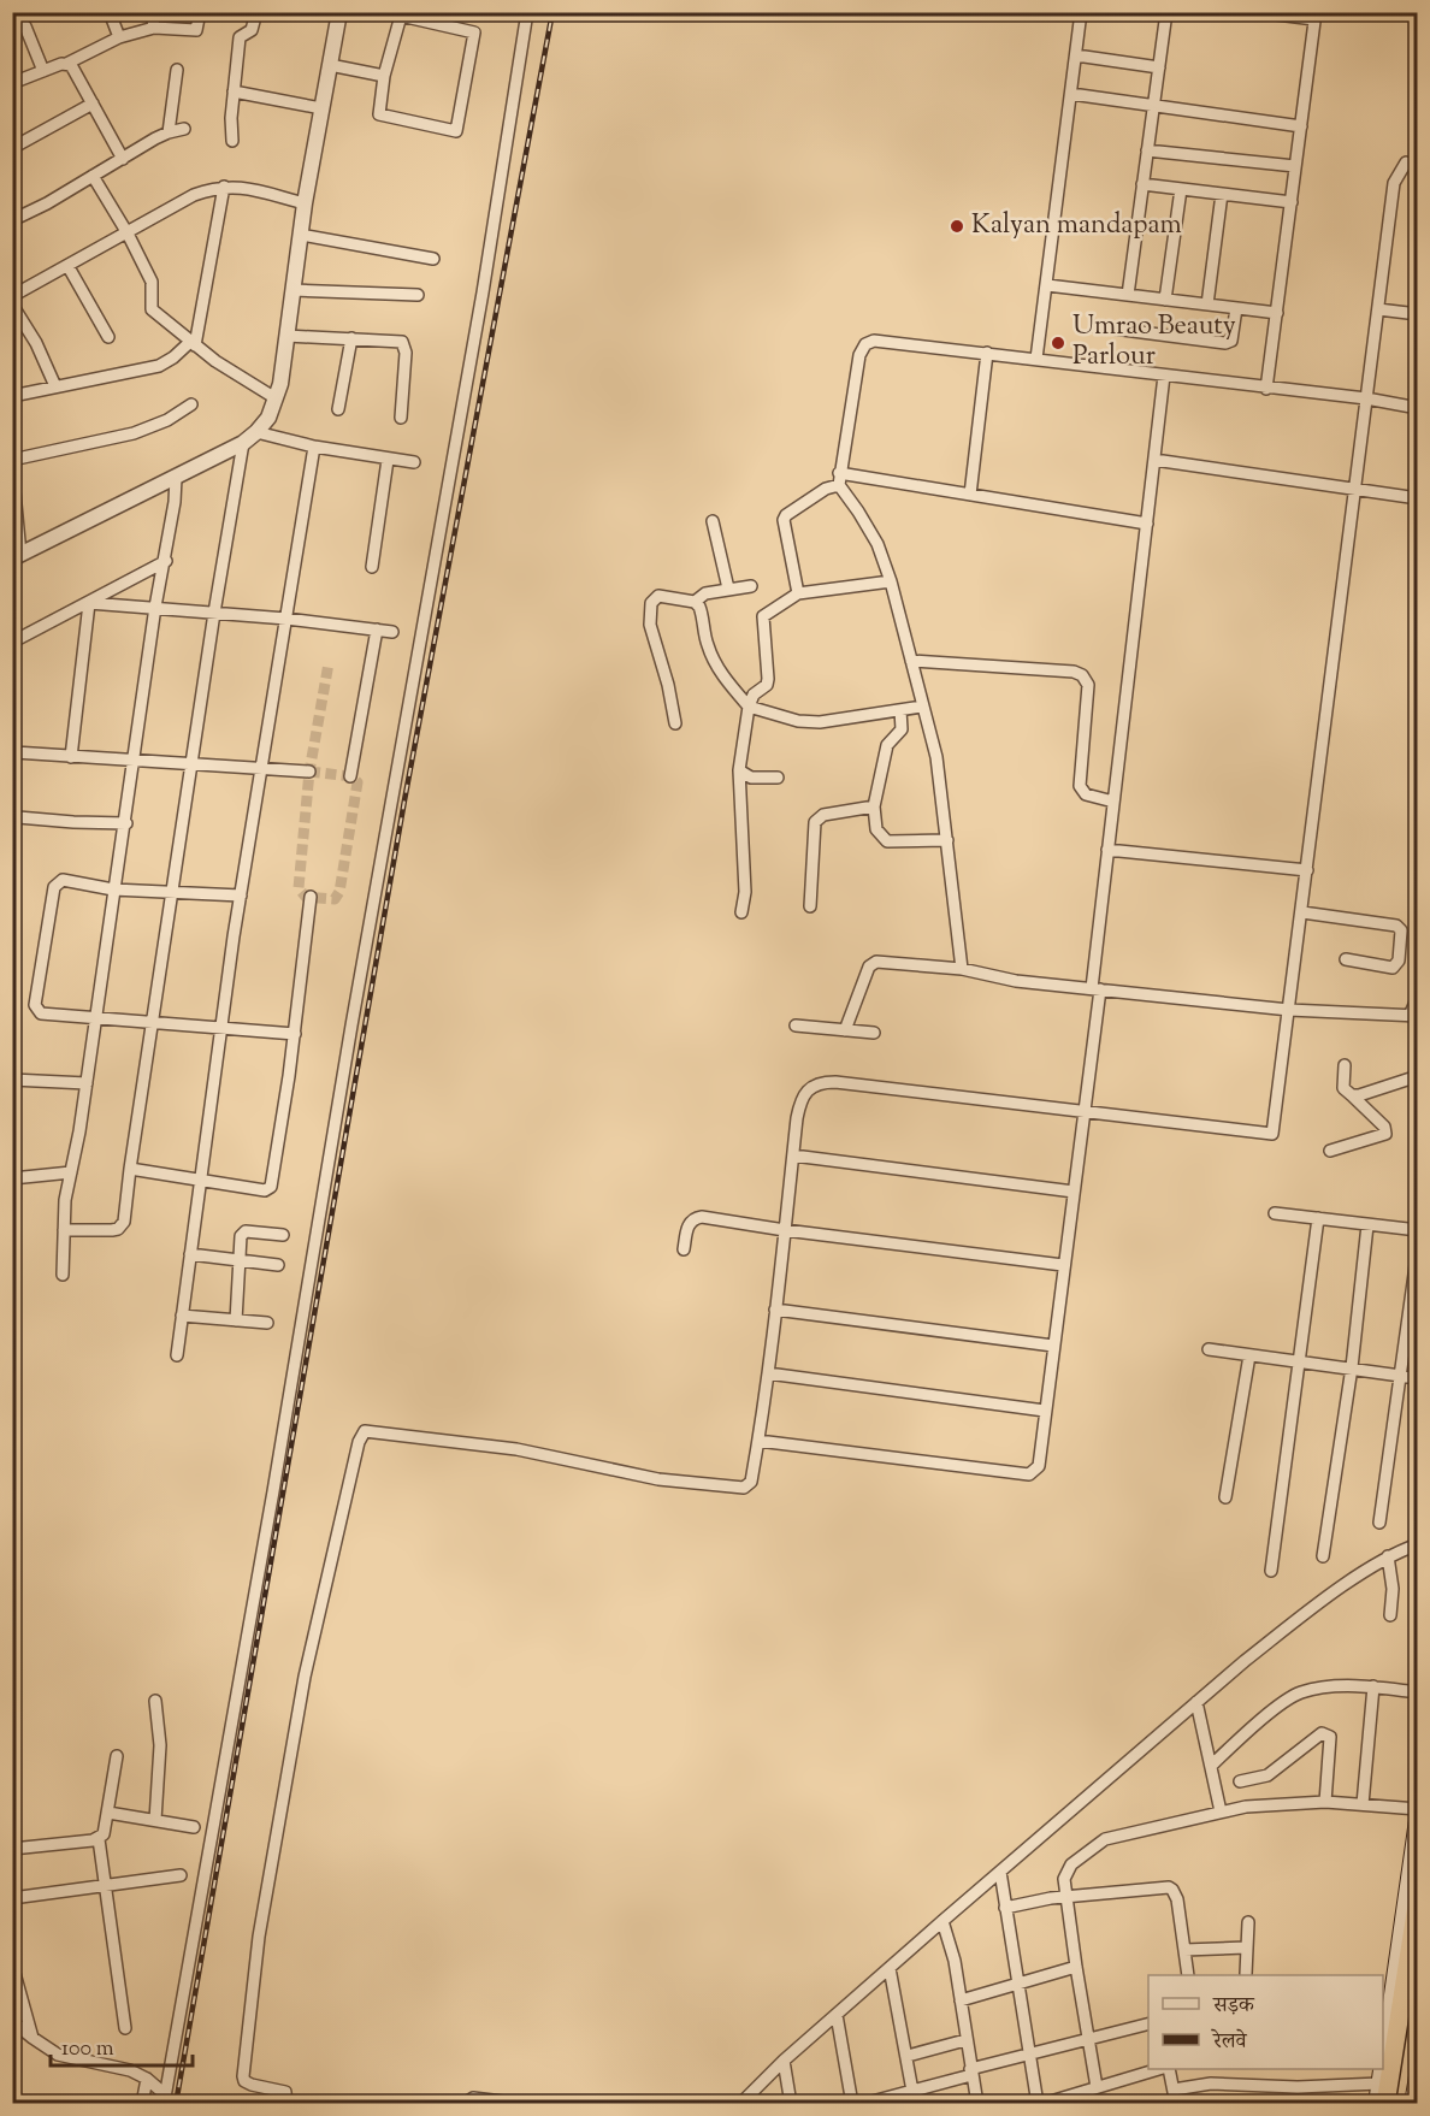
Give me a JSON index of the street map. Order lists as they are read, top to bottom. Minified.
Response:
{"places":["Kalyan mandapam","Umrao Beauty Parlour"],"legend":["सड़क","रेलवे"],"scale_bar":"100 m"}
